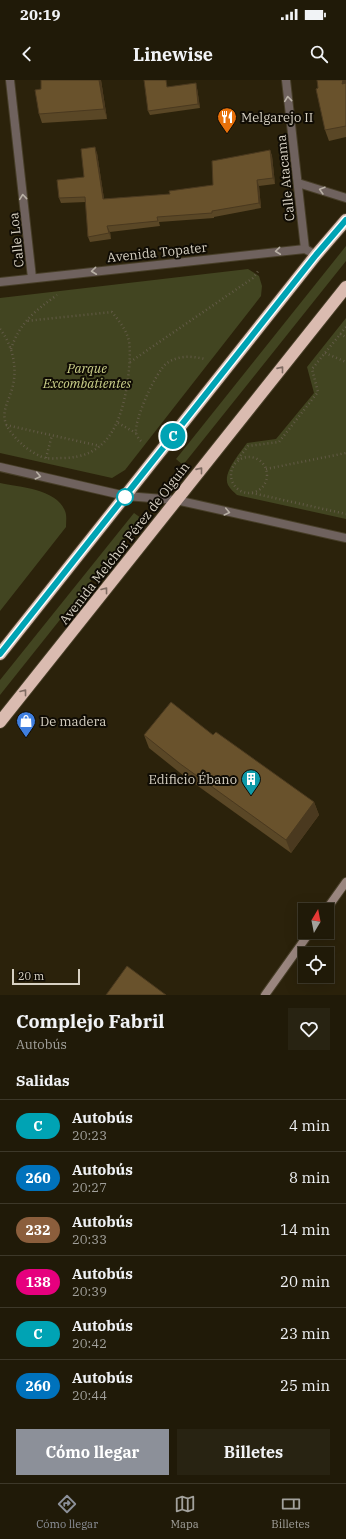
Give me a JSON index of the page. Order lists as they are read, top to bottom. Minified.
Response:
{"streets":{"highway":["Avenida Melchor Pérez de Olguín"],"street":["Calle Atacama","Calle Loa","Avenida Topater"]},"crossings":[["Calle Atacama","Avenida Topater"],["Calle Loa","Avenida Topater"]],"one_way":["Calle Atacama","Calle Loa","Avenida Topater"],"parks":["Parque Excombatientes"],"places":{"restaurant":["Melgarejo II"],"shop":["De madera"],"building":["Edificio Ébano"]},"lines":["bus line C"],"scale_bar":"20 m","north":"top","page":{"status":"20:19","header":"Linewise","on_map":"C","scale":"20 m","heading":[["Complejo Fabril","Autobús"],"Salidas"],"list":[{"mark":"C","name":"Autobús","note":"20:23","value":"4 min"},{"mark":"260","name":"Autobús","note":"20:27","value":"8 min"},{"mark":"232","name":"Autobús","note":"20:33","value":"14 min"},{"mark":"138","name":"Autobús","note":"20:39","value":"20 min"},{"mark":"C","name":"Autobús","note":"20:42","value":"23 min"},{"mark":"260","name":"Autobús","note":"20:44","value":"25 min"}],"buttons":["Cómo llegar","Billetes"],"tabs":["Cómo llegar","Mapa","Billetes"]}}
